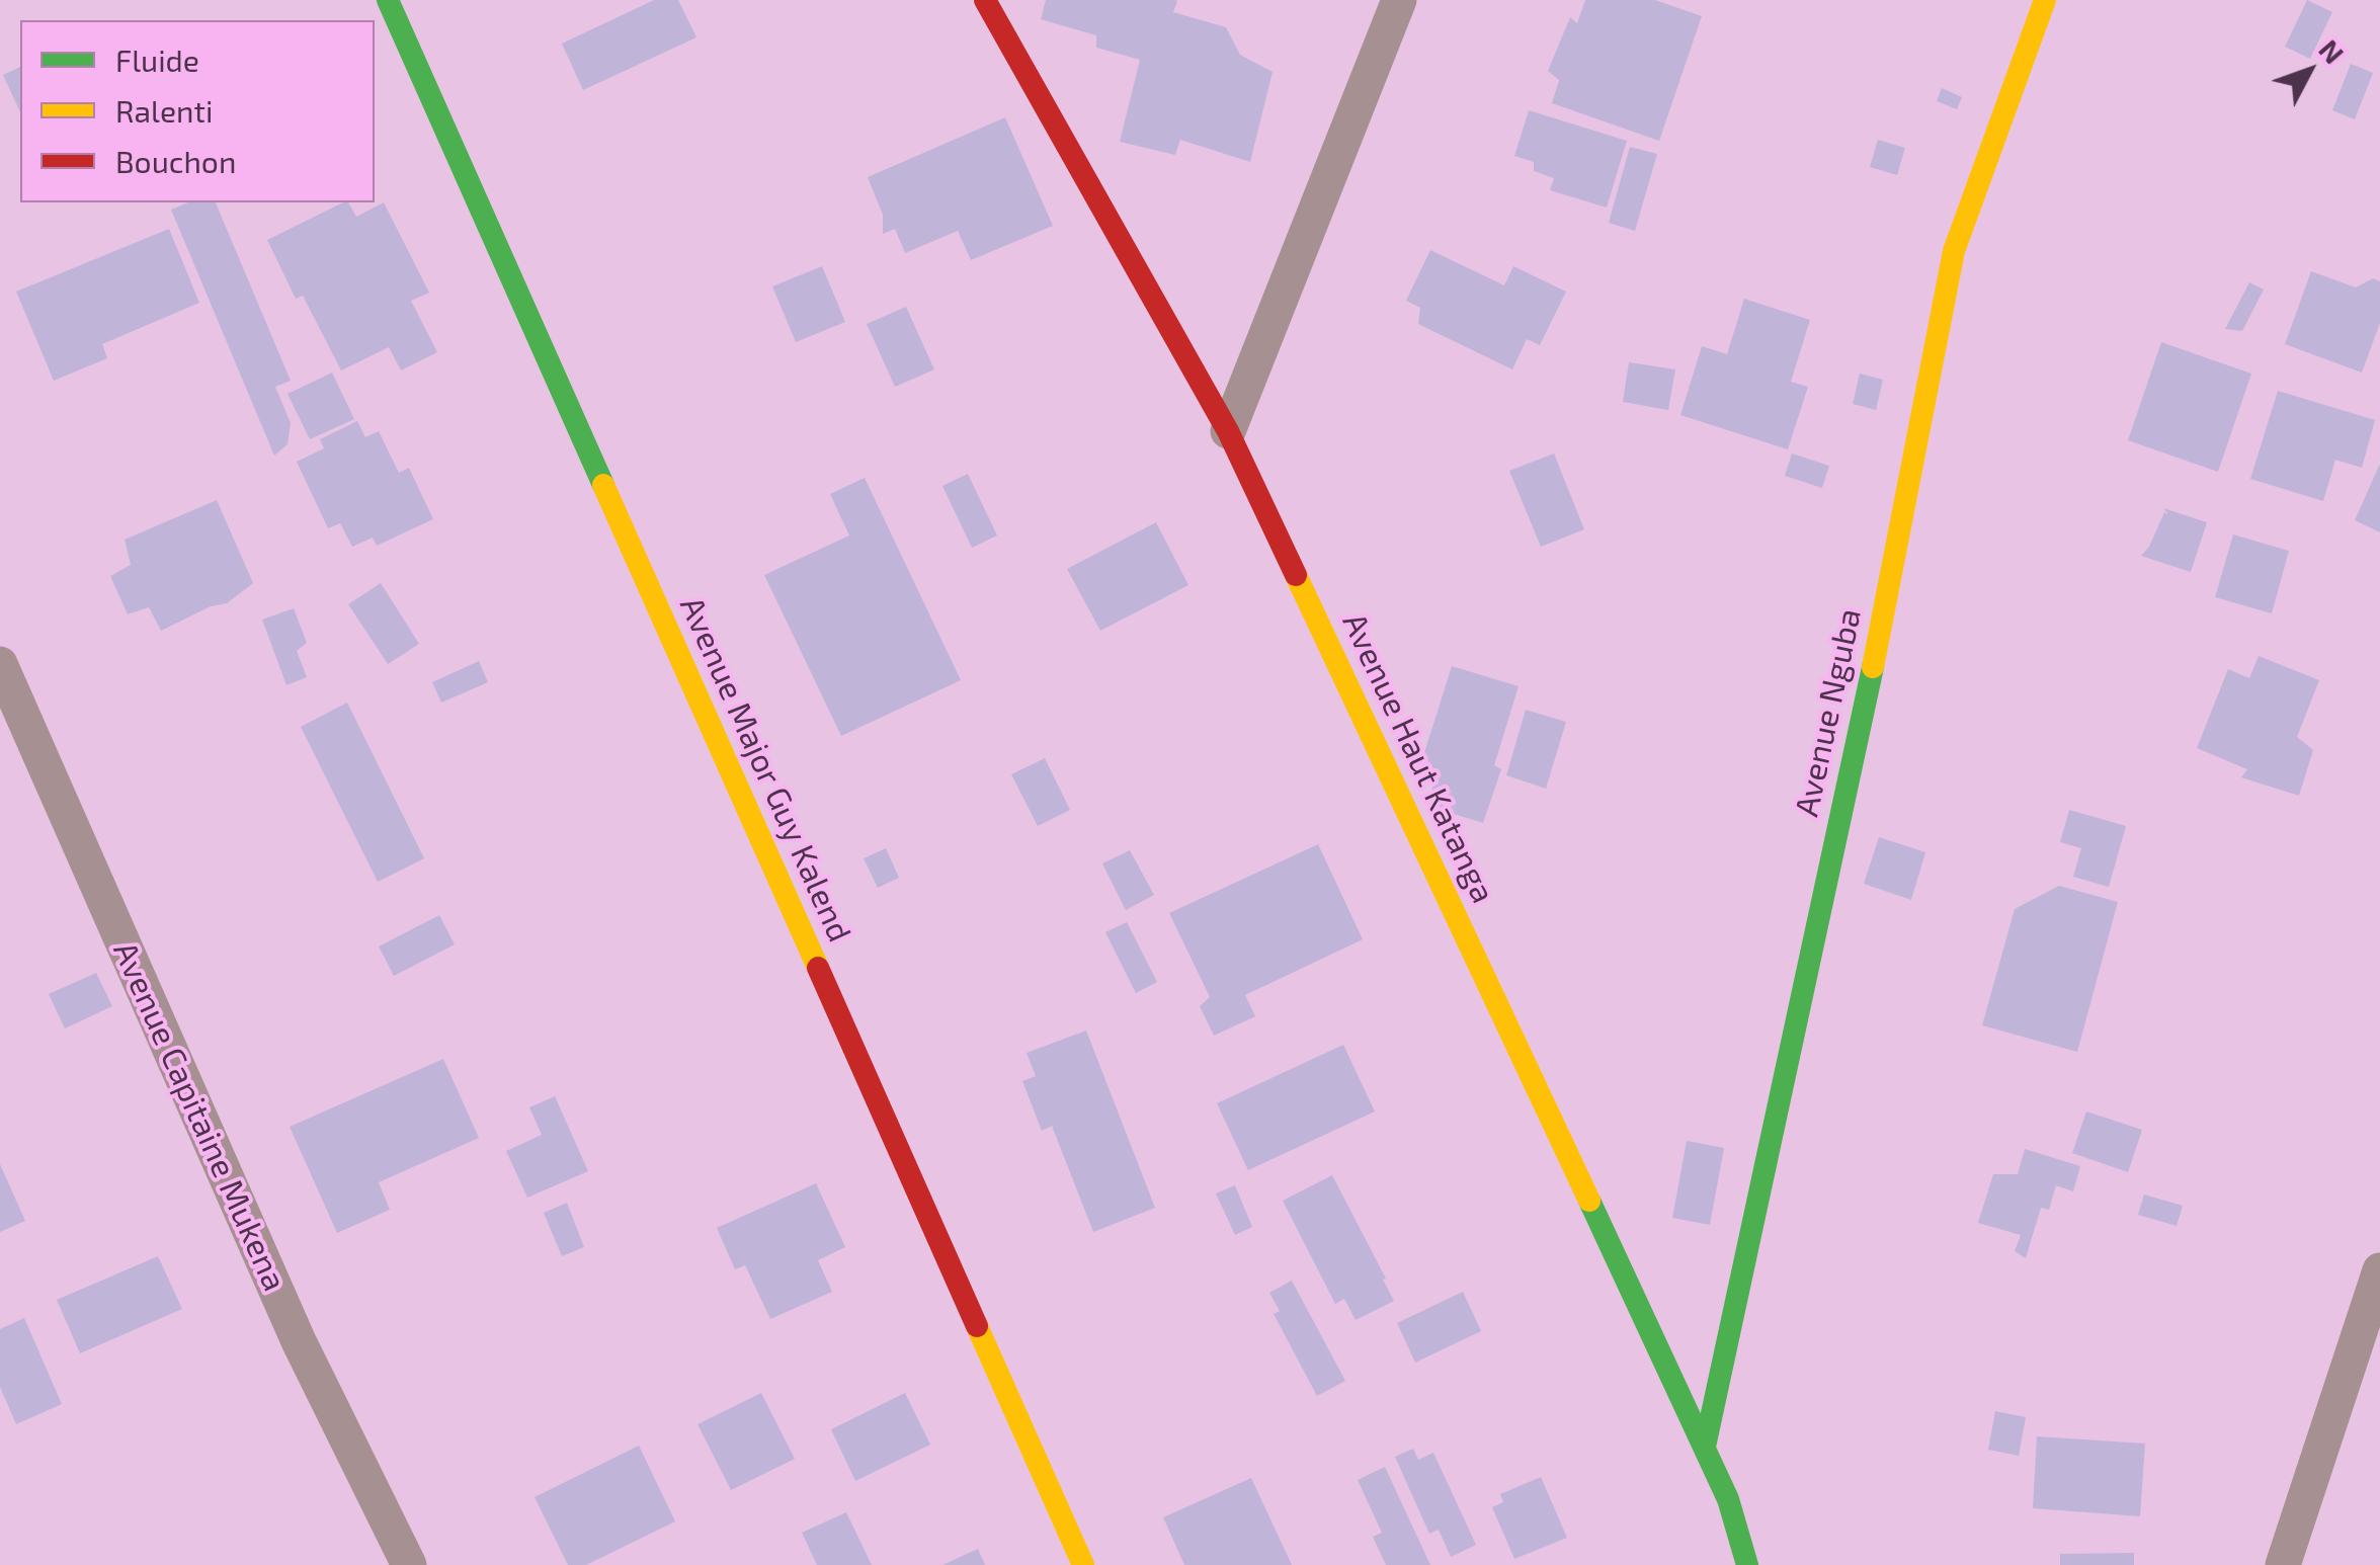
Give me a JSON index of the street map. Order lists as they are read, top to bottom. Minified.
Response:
{"streets":{"street":["Avenue Nguba","Avenue Haut Katanga","Avenue Major Guy Kalend","Avenue Capitaine Mukena"]},"crossings":[["Avenue Nguba","Avenue Haut Katanga"]],"legend":["Fluide","Ralenti","Bouchon"],"north":"top right"}
